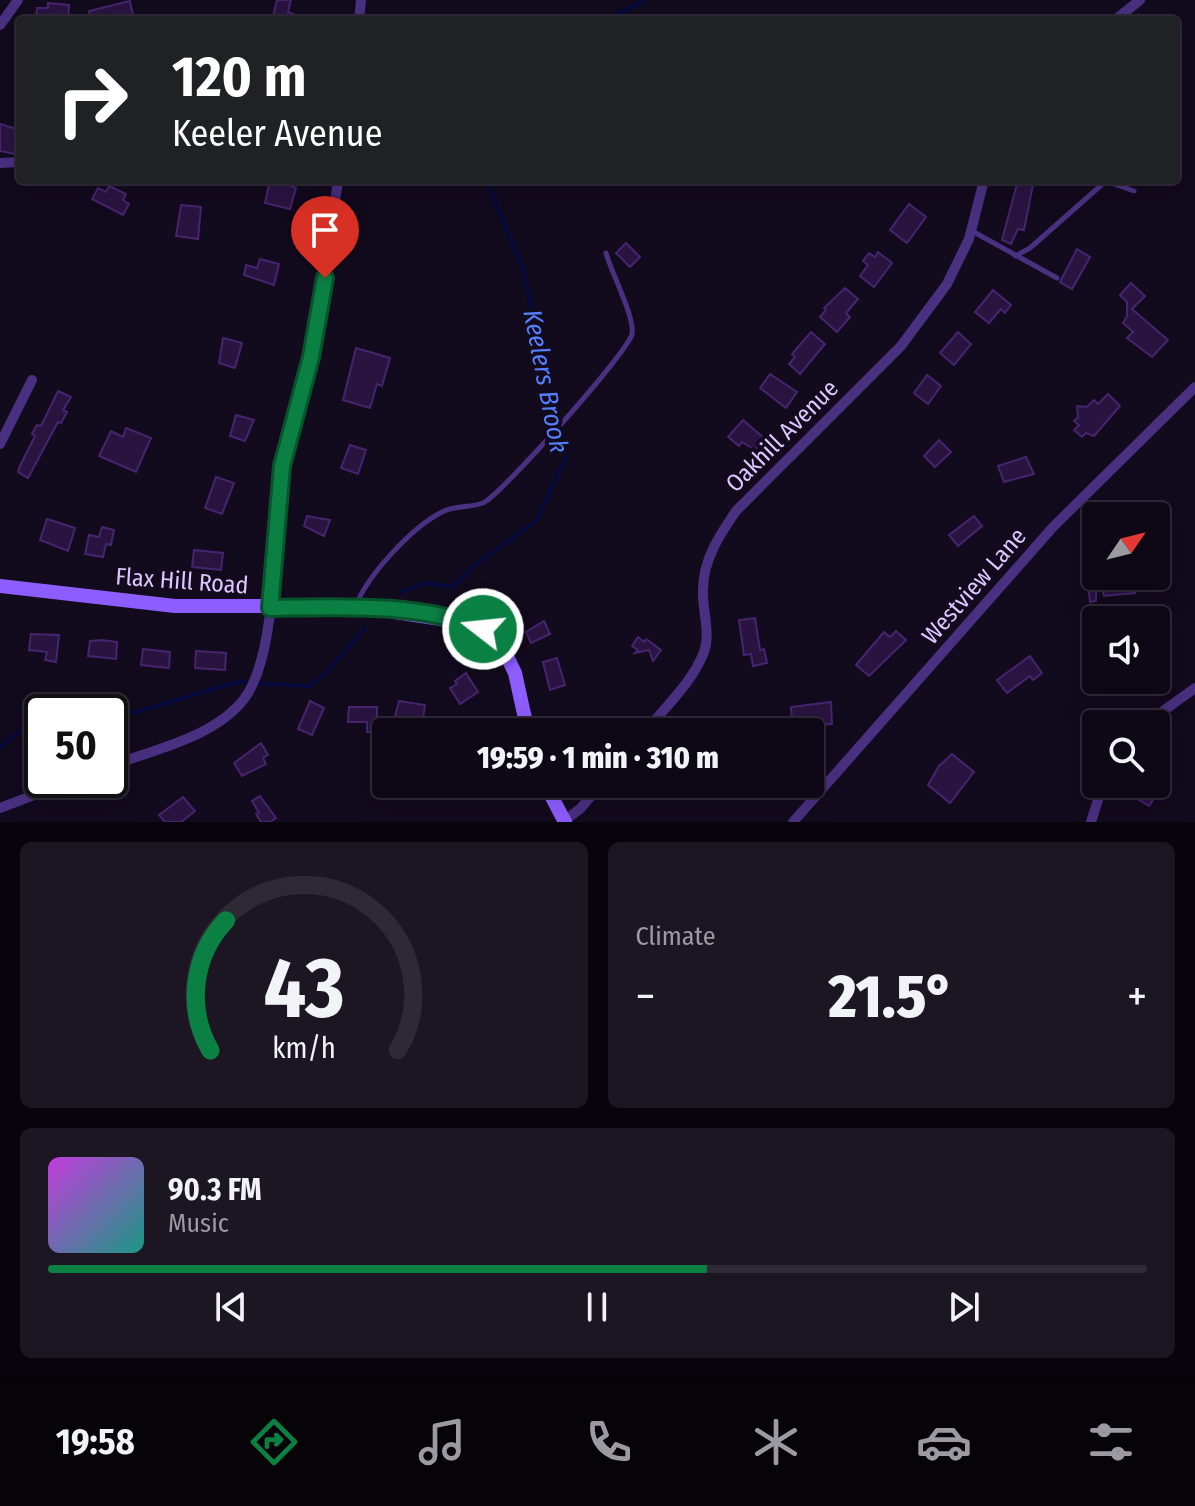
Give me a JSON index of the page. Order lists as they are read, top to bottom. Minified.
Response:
{"streets":{"main road":["Flax Hill Road"],"street":["Oakhill Avenue","Westview Lane"]},"water":["Keelers Brook"],"north":"top right","page":{"turn":["120 m","Keeler Avenue"],"limit":"50","trip":"19:59 · 1 min · 310 m","tile":"Climate","heat":["−","21.5°","+"],"song":["90.3 FM","Music"],"tabs":"19:58","gauge":["43","km/h"]}}
